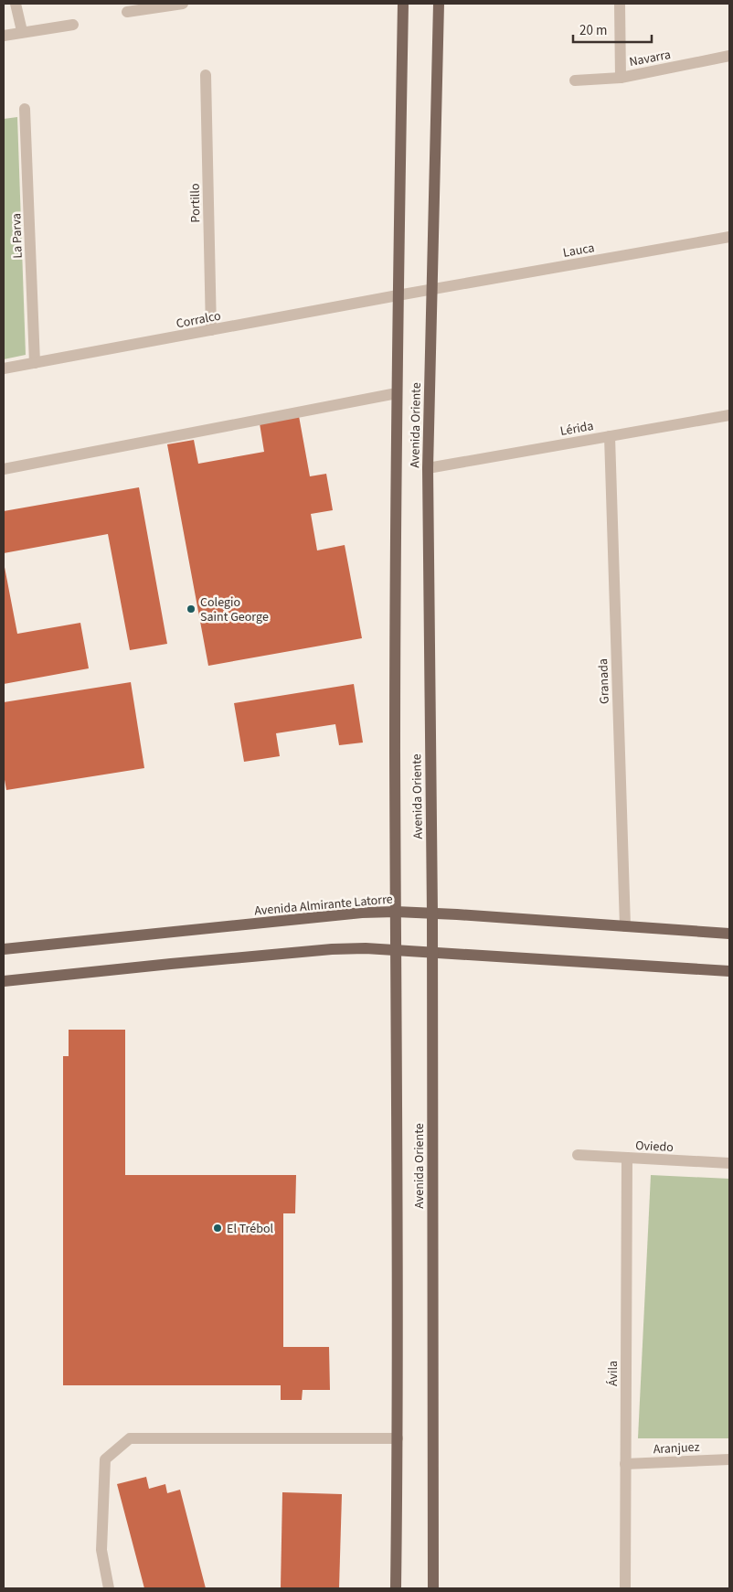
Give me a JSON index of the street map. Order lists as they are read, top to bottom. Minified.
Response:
{"streets":{"main road":["Avenida Oriente","Avenida Almirante Latorre"],"street":["Navarra","Portillo","La Parva","Lauca","Corralco","Lérida","Granada","Oviedo","Ávila","Aranjuez"]},"crossings":[["Portillo","Corralco"],["La Parva","Corralco"],["Lauca","Corralco"],["Lauca","Avenida Oriente"],["Corralco","Avenida Oriente"],["Avenida Oriente","Lérida"],["Avenida Oriente","Avenida Almirante Latorre"],["Lérida","Granada"],["Granada","Avenida Almirante Latorre"],["Oviedo","Ávila"],["Ávila","Aranjuez"]],"places":["Colegio Saint George","El Trébol"],"scale_bar":"20 m"}
